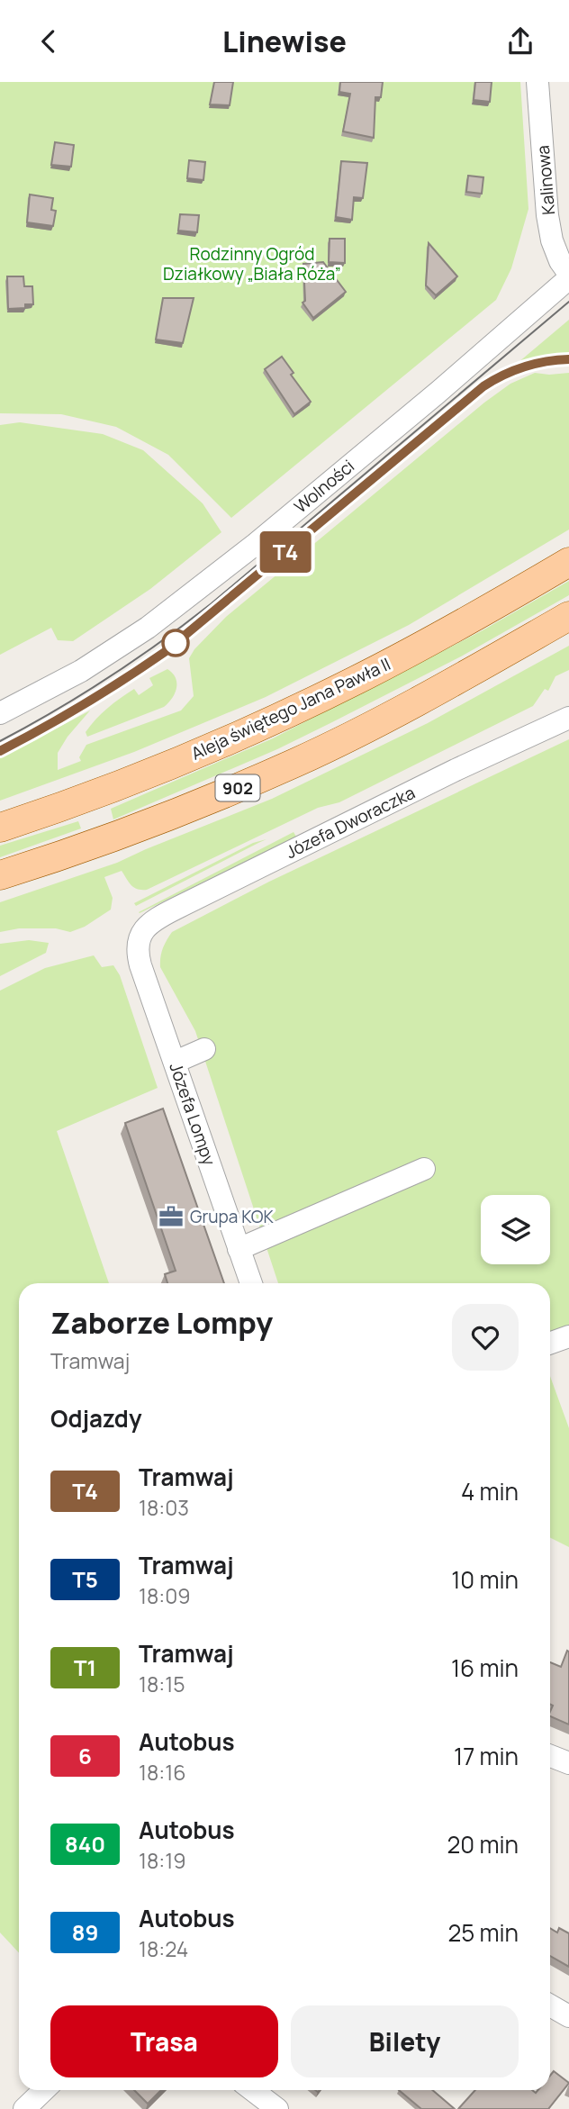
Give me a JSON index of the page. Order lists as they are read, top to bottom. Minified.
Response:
{"streets":{"main road":["Aleja świętego Jana Pawła II","902"],"street":["Kalinowa","Wolności","Józefa Dworaczka","Józefa Lompy"]},"crossings":[["Kalinowa","Wolności"],["Józefa Dworaczka","Józefa Lompy"]],"parks":["Rodzinny Ogród Działkowy „Biała Róża”"],"places":{"office":["Grupa KOK"]},"lines":["tram line T4"],"page":{"header":"Linewise","on_map":"T4","heading":[["Zaborze Lompy","Tramwaj"],"Odjazdy"],"list":[{"mark":"T4","name":"Tramwaj","note":"18:03","value":"4 min"},{"mark":"T5","name":"Tramwaj","note":"18:09","value":"10 min"},{"mark":"T1","name":"Tramwaj","note":"18:15","value":"16 min"},{"mark":"6","name":"Autobus","note":"18:16","value":"17 min"},{"mark":"840","name":"Autobus","note":"18:19","value":"20 min"},{"mark":"89","name":"Autobus","note":"18:24","value":"25 min"}],"buttons":["Trasa","Bilety"]}}
